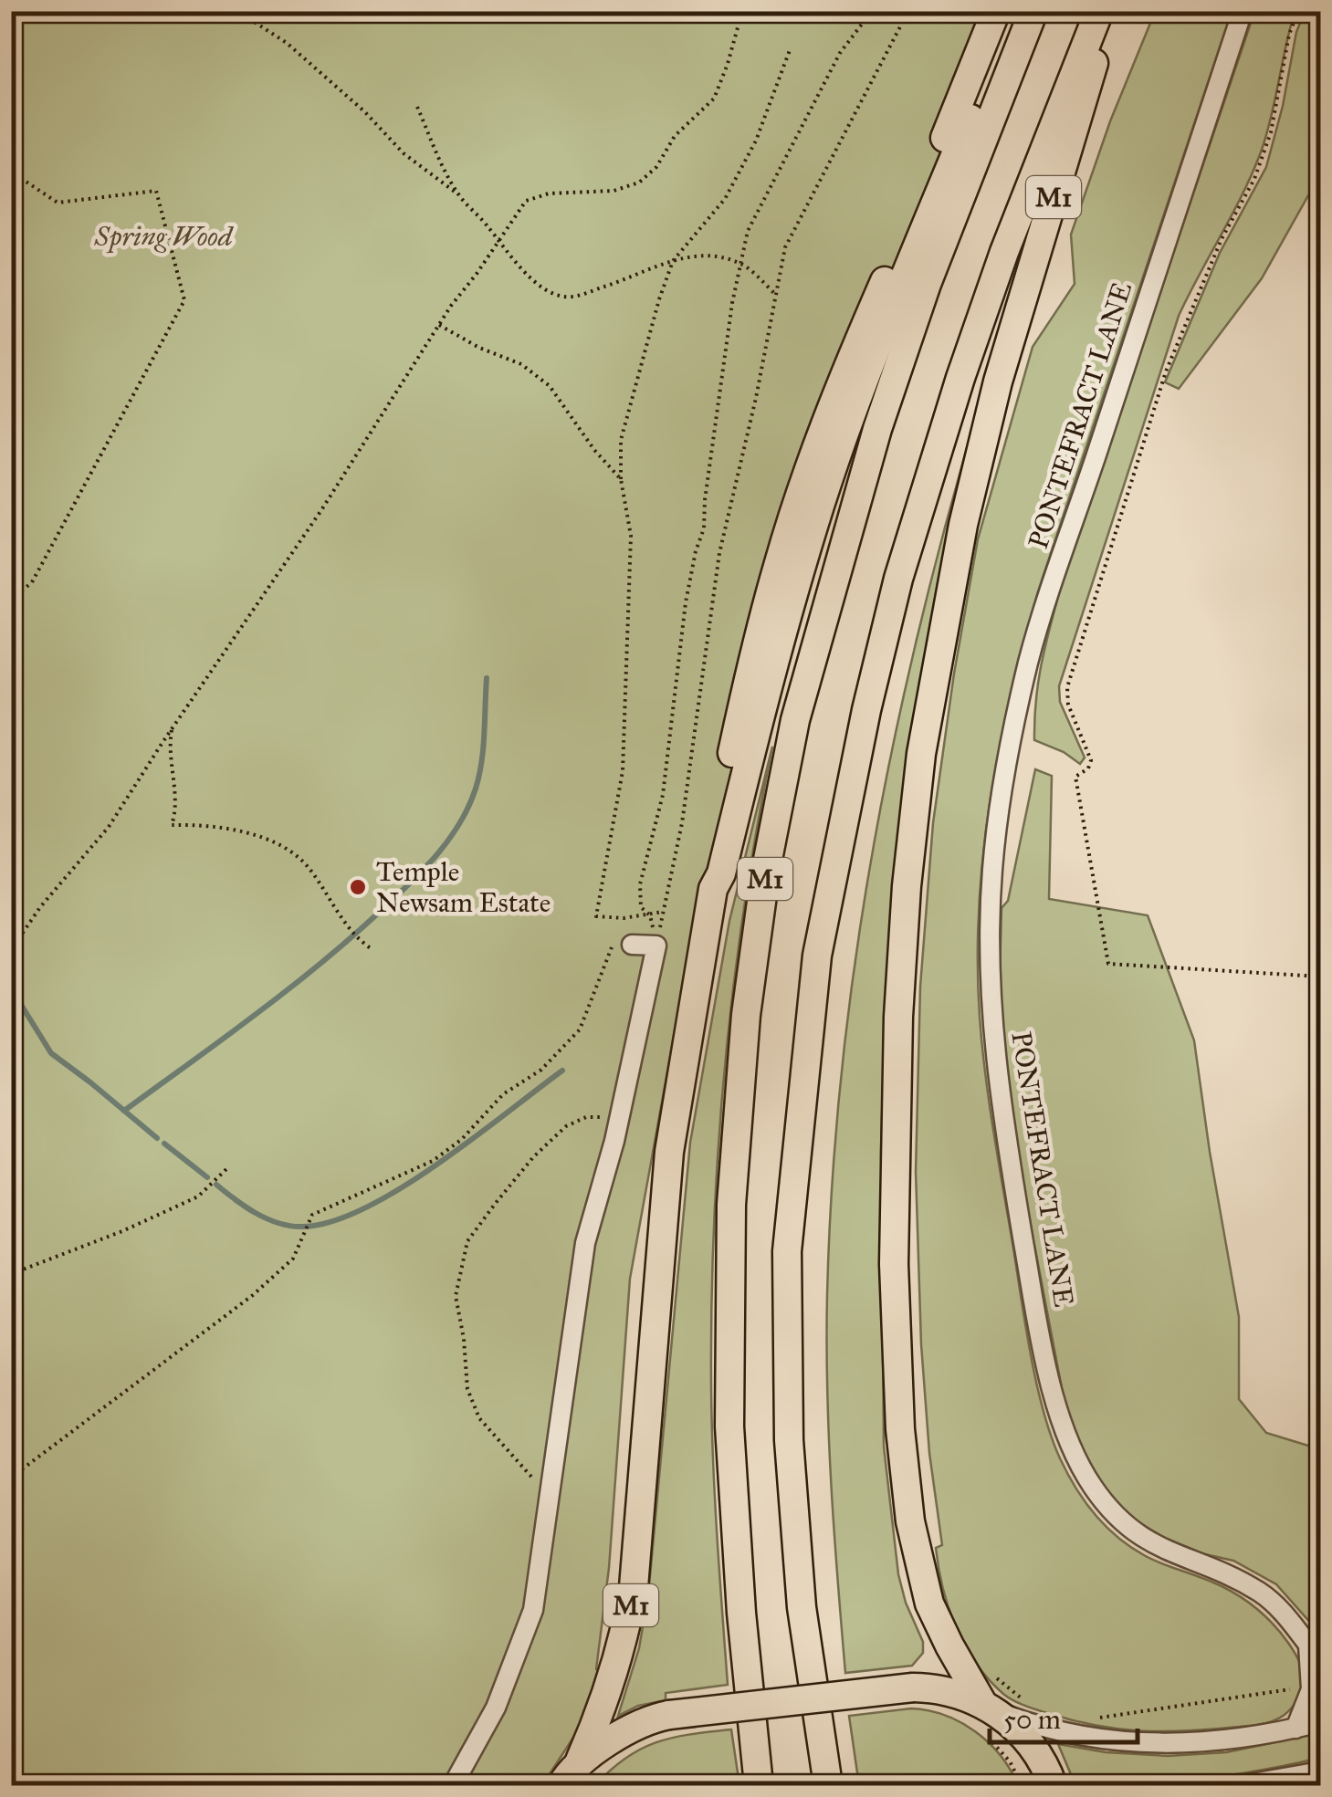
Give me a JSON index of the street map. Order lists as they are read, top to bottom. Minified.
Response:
{"streets":{"highway":["M1"],"street":["PONTEFRACT LANE"]},"parks":["Spring Wood"],"places":["Temple Newsam Estate"],"scale_bar":"50 m"}
